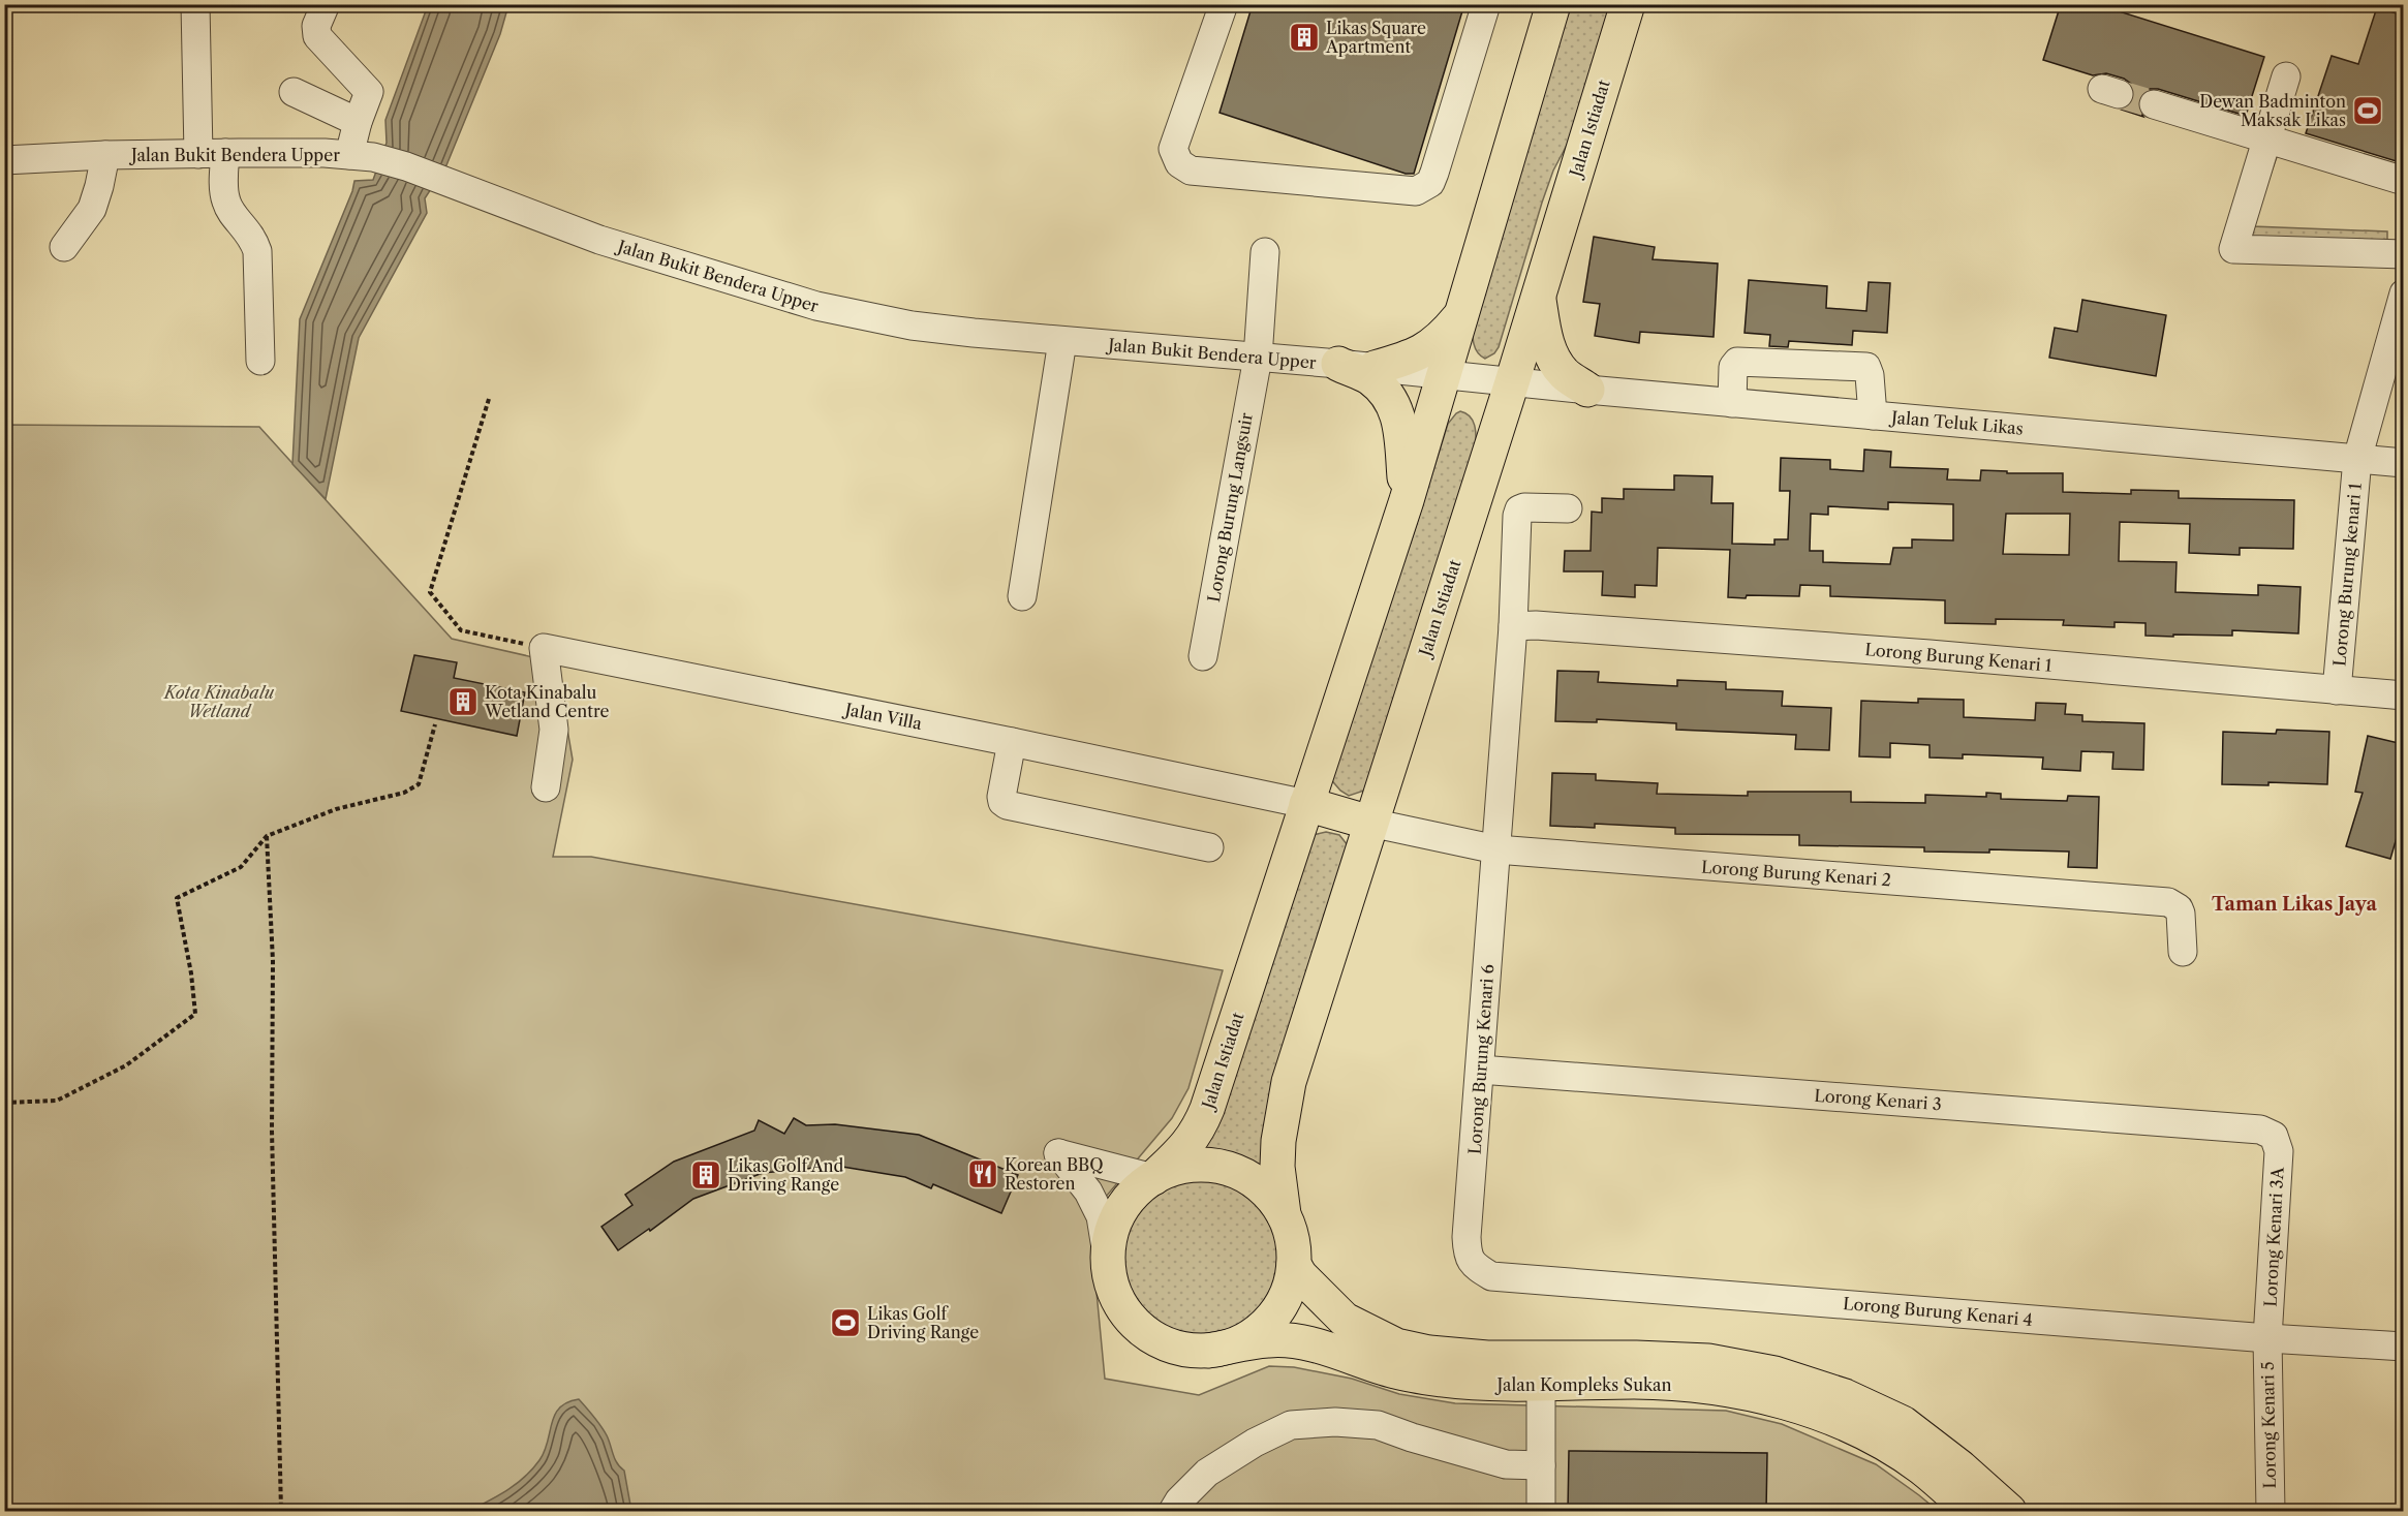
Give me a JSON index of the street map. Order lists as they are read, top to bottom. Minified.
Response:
{"streets":{"main road":["Jalan Istiadat","Jalan Kompleks Sukan"],"street":["Jalan Bukit Bendera Upper","Jalan Teluk Likas","Lorong Burung Langsuir","Lorong Burung kenari 1","Lorong Burung Kenari 1","Jalan Villa","Lorong Burung Kenari 2","Lorong Burung Kenari 6","Lorong Kenari 3","Lorong Kenari 3A","Lorong Burung Kenari 4","Lorong Kenari 5"]},"crossings":[["Jalan Istiadat","Jalan Bukit Bendera Upper"],["Jalan Istiadat","Jalan Teluk Likas"],["Jalan Istiadat","Jalan Villa"],["Jalan Istiadat","Lorong Burung Kenari 2"],["Jalan Istiadat","Jalan Kompleks Sukan"],["Jalan Bukit Bendera Upper","Jalan Teluk Likas"],["Jalan Bukit Bendera Upper","Lorong Burung Langsuir"],["Jalan Teluk Likas","Lorong Burung kenari 1"],["Lorong Burung kenari 1","Lorong Burung Kenari 1"],["Lorong Burung Kenari 1","Lorong Burung Kenari 6"],["Lorong Burung Kenari 2","Lorong Burung Kenari 6"],["Lorong Burung Kenari 6","Lorong Kenari 3"],["Lorong Burung Kenari 6","Lorong Burung Kenari 4"],["Lorong Kenari 3","Lorong Kenari 3A"],["Lorong Kenari 3A","Lorong Burung Kenari 4"],["Lorong Kenari 3A","Lorong Kenari 5"],["Lorong Burung Kenari 4","Lorong Kenari 5"]],"districts":["Taman Likas Jaya"],"parks":["Kota Kinabalu Wetland"],"places":{"building":["Likas Square Apartment","Kota Kinabalu Wetland Centre","Likas Golf And Driving Range"],"sports":["Dewan Badminton Maksak Likas","Likas Golf Driving Range"],"restaurant":["Korean BBQ Restoren"]}}
